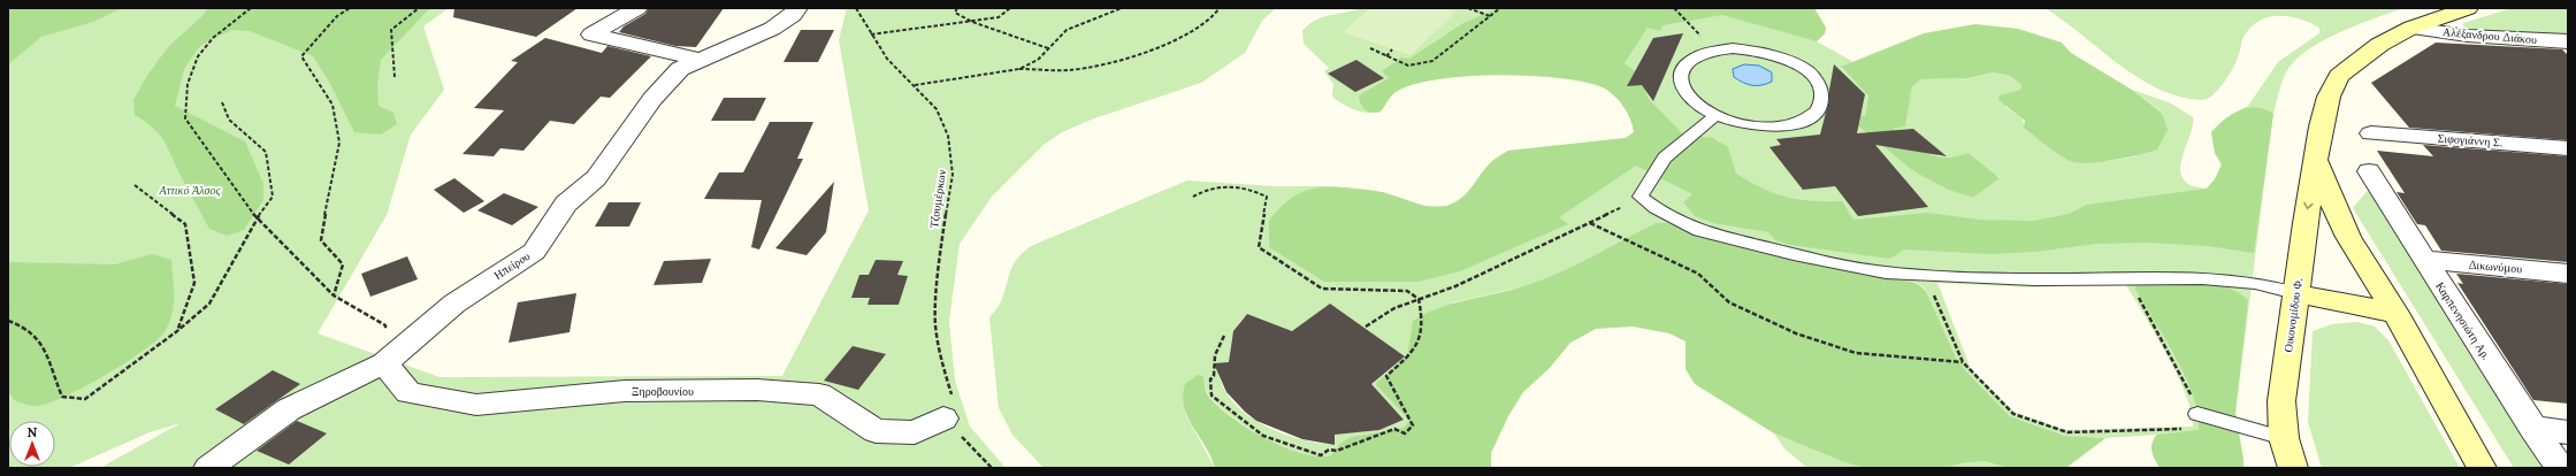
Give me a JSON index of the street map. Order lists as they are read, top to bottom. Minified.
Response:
{"streets":{"street":["Αλέξανδρου Διάκου","Σιφογιάννη Σ.","Ηπείρου","Δικωνύμου","Οικονομίδου Φ.","Καρπενησιώτη Αρ.","Ξηροβουνίου"],"path":["Τζουμέρκων"]},"crossings":[["Αλέξανδρου Διάκου","Οικονομίδου Φ."],["Τζουμέρκων","Ξηροβουνίου"],["Ηπείρου","Ξηροβουνίου"],["Δικωνύμου","Καρπενησιώτη Αρ."]],"parks":["Αττικό Άλσος"],"north":"top"}
